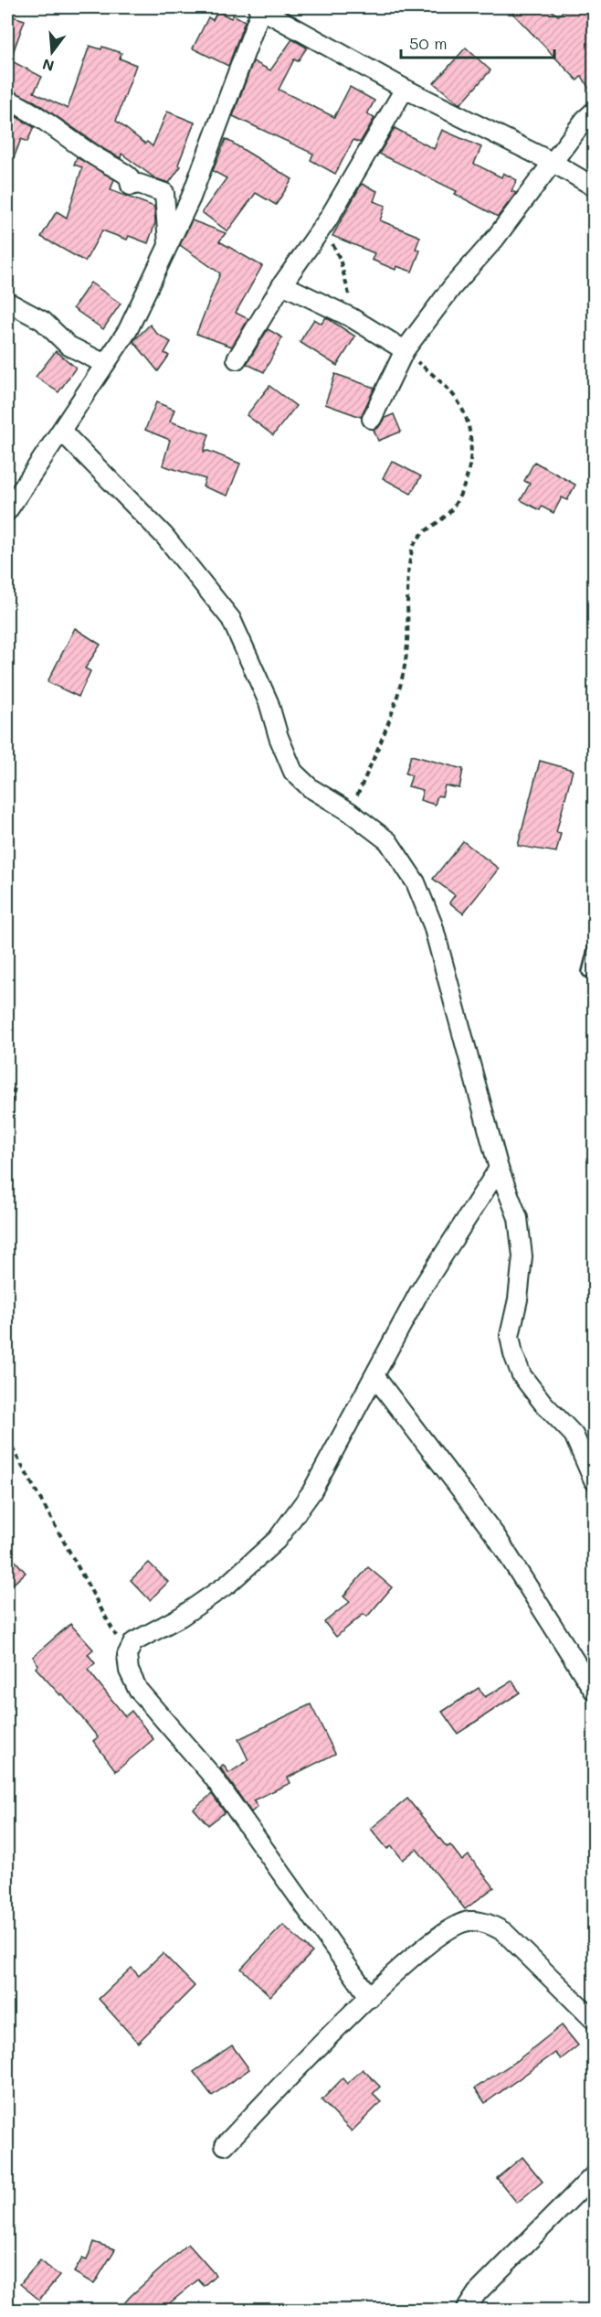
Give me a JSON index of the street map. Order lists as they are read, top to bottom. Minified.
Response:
{"scale_bar":"50 m","north":"bottom"}
